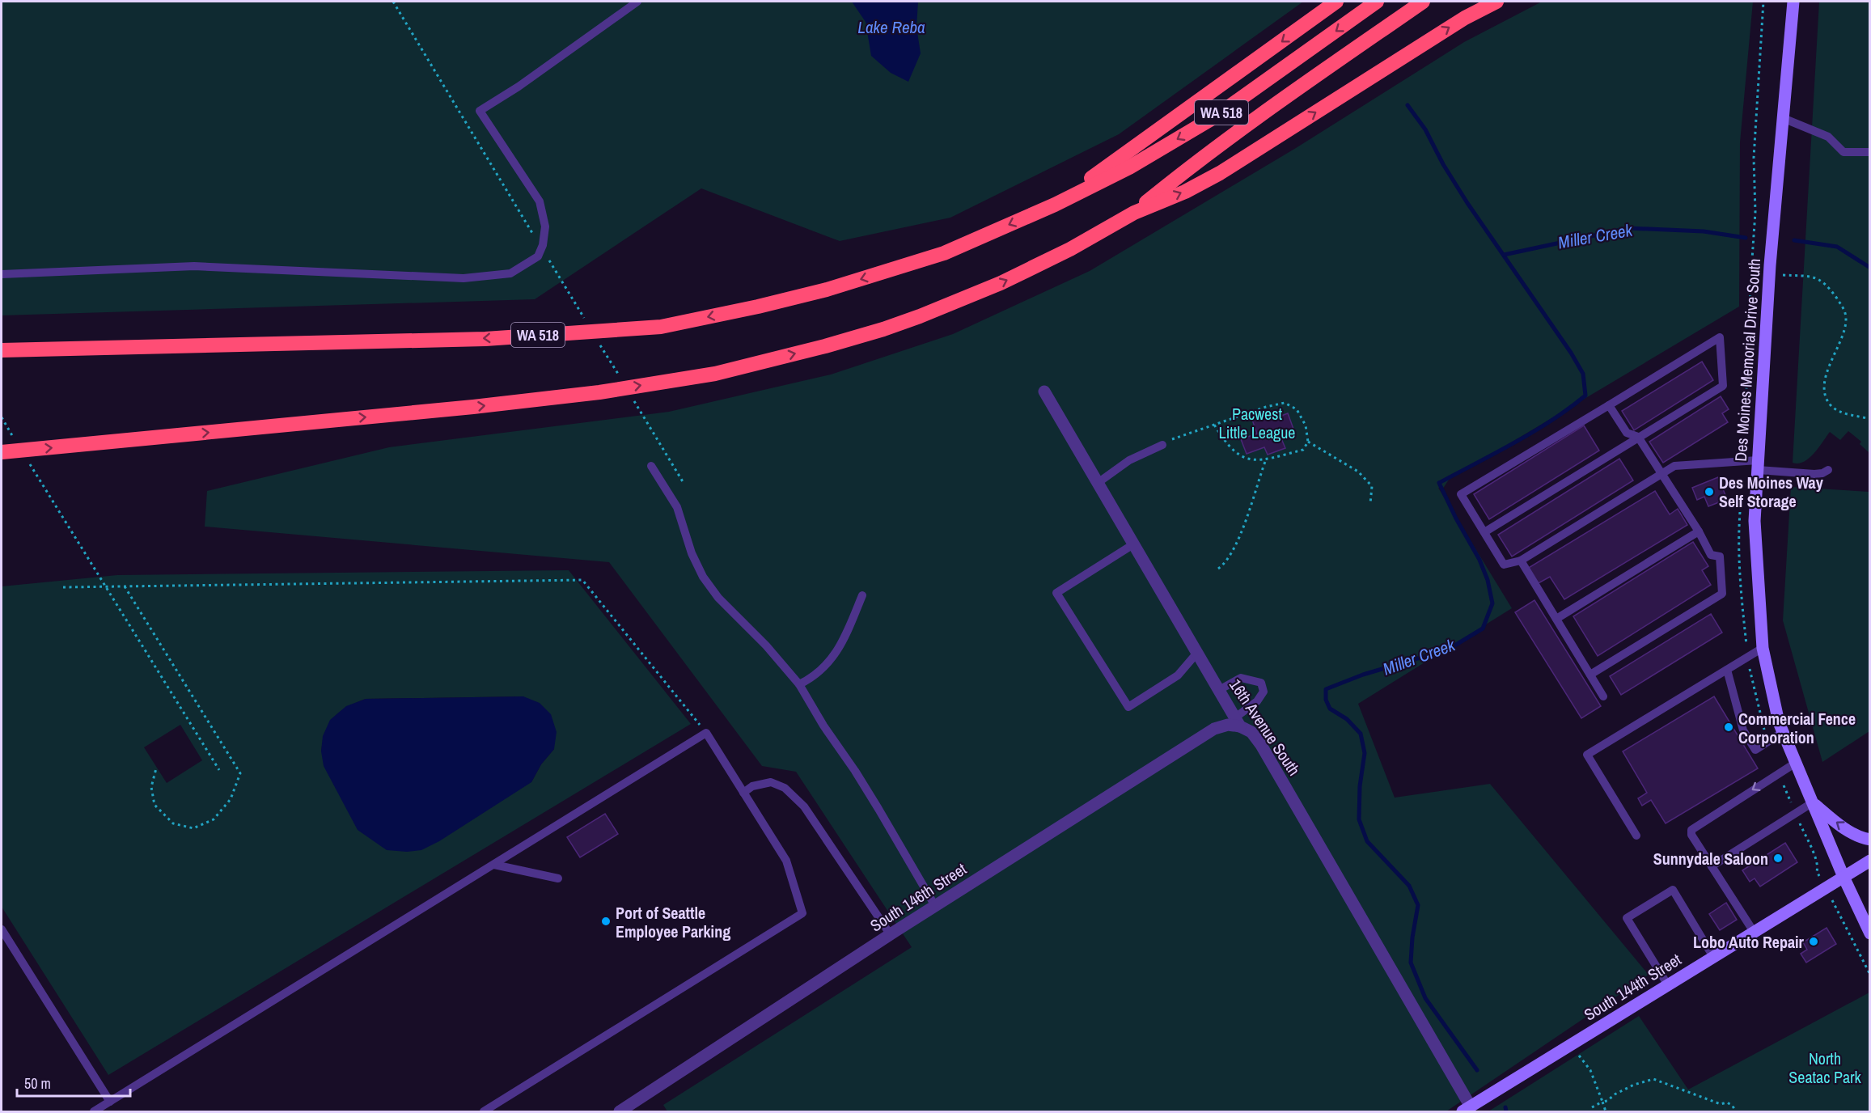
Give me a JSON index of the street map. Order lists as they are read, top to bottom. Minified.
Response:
{"streets":{"highway":["WA 518"],"main road":["Des Moines Memorial Drive South","South 144th Street"],"street":["16th Avenue South","South 146th Street"]},"crossings":[["Des Moines Memorial Drive South","South 144th Street"],["16th Avenue South","South 146th Street"],["16th Avenue South","South 144th Street"]],"water":["Lake Reba","Miller Creek"],"parks":["Pacwest Little League","North Seatac Park"],"places":["Des Moines Way Self Storage","Commercial Fence Corporation","Sunnydale Saloon","Port of Seattle Employee Parking","Lobo Auto Repair"],"scale_bar":"50 m"}
